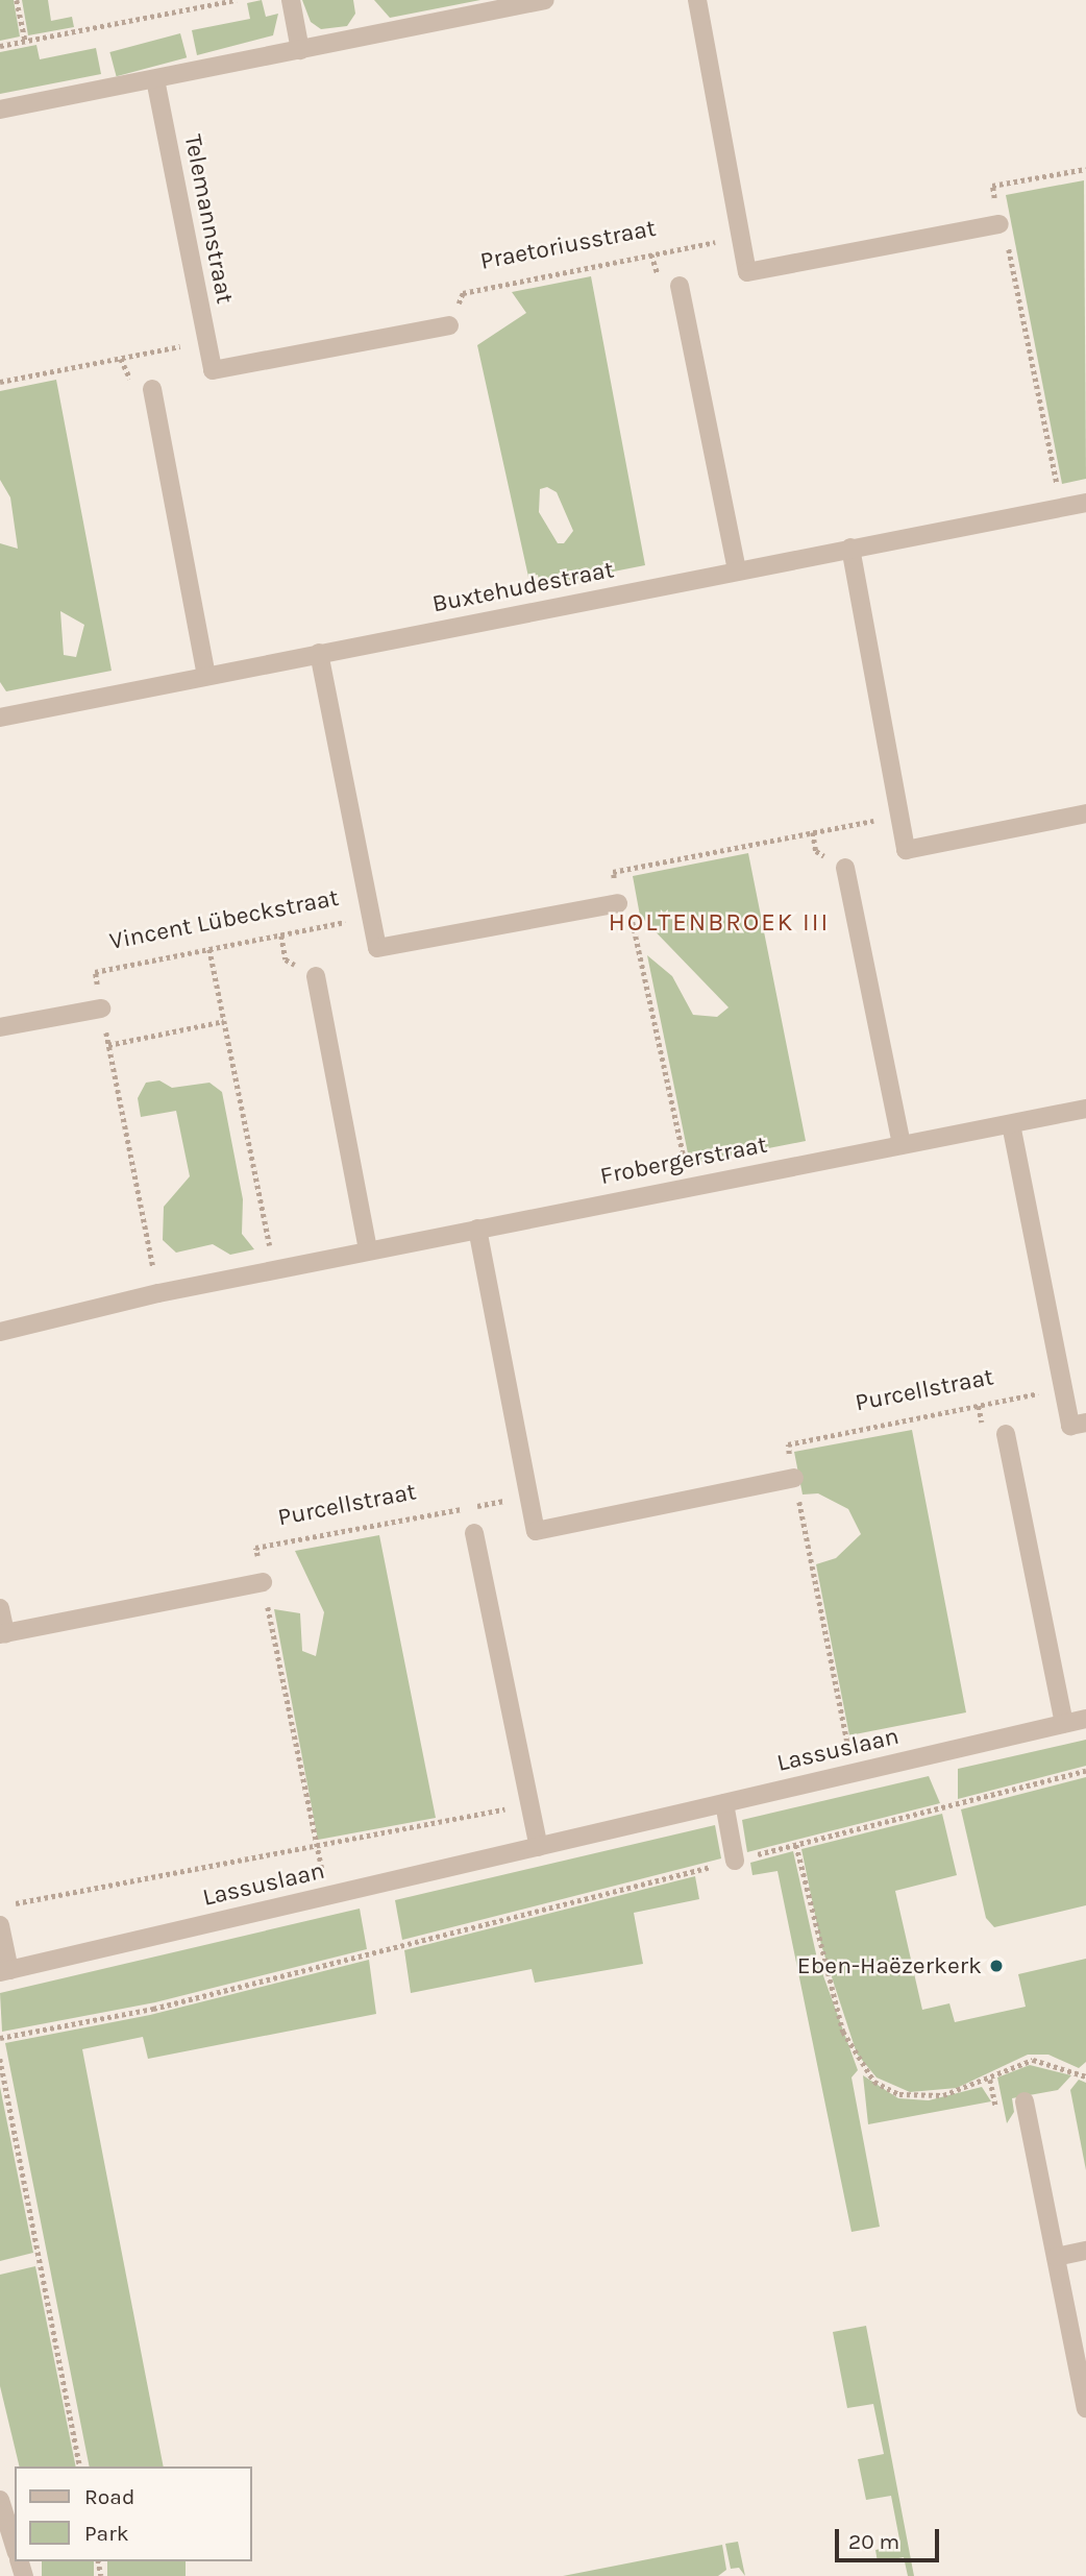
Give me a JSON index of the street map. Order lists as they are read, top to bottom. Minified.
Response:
{"streets":{"street":["Telemannstraat","Buxtehudestraat","Frobergerstraat","Lassuslaan"],"path":["Praetoriusstraat","Vincent Lübeckstraat","Purcellstraat"]},"crossings":[["Telemannstraat","Praetoriusstraat"]],"districts":["HOLTENBROEK III"],"places":["Eben-Haëzerkerk"],"legend":["Road","Park"],"scale_bar":"20 m"}
